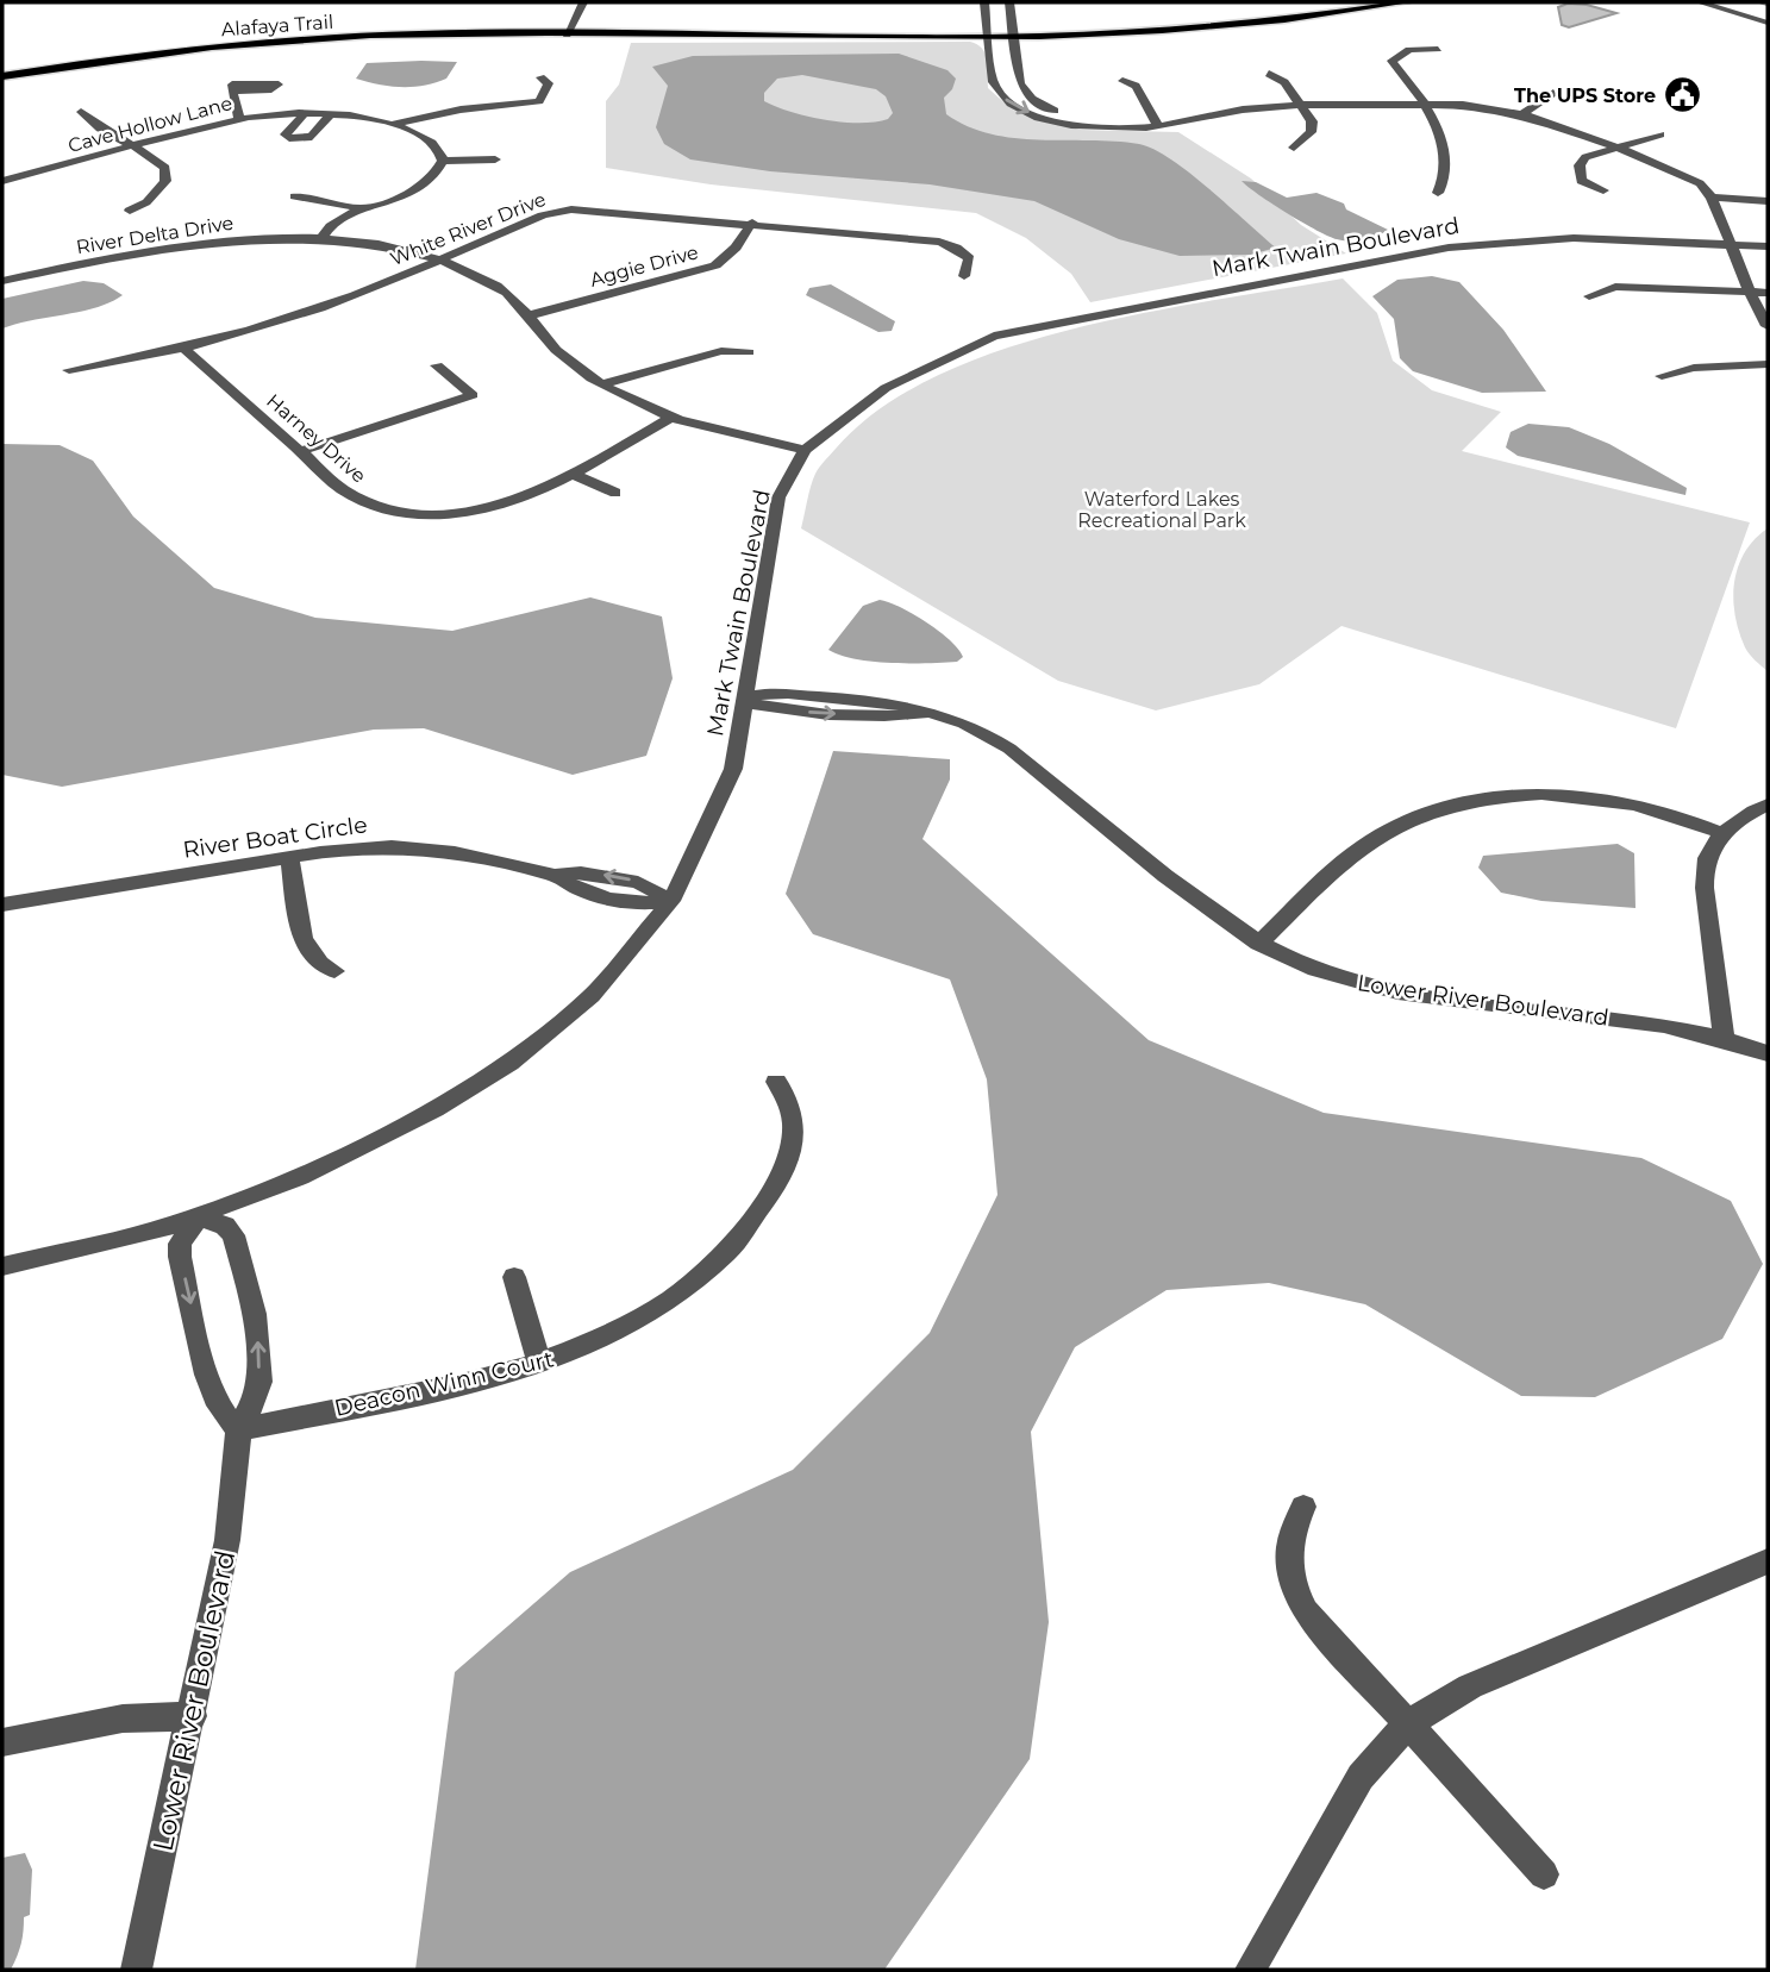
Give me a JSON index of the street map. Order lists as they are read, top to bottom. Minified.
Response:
{"streets":{"main road":["Alafaya Trail"],"street":["Cave Hollow Lane","White River Drive","River Delta Drive","Mark Twain Boulevard","Aggie Drive","Harney Drive","River Boat Circle","Lower River Boulevard","Deacon Winn Court"]},"crossings":[["White River Drive","River Delta Drive"],["White River Drive","Aggie Drive"],["White River Drive","Harney Drive"],["River Delta Drive","Mark Twain Boulevard"],["River Delta Drive","Aggie Drive"],["River Delta Drive","Harney Drive"],["Mark Twain Boulevard","River Boat Circle"],["Mark Twain Boulevard","Lower River Boulevard"],["Lower River Boulevard","Deacon Winn Court"]],"parks":["Waterford Lakes Recreational Park"],"places":{"public building":["The UPS Store"]}}
